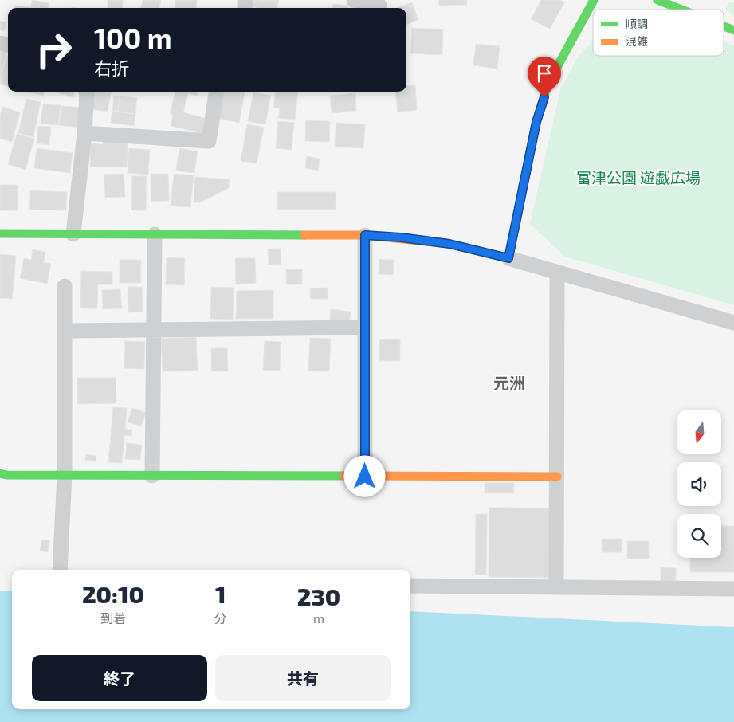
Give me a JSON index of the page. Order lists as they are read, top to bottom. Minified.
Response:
{"districts":["元洲"],"parks":["富津公園 遊戯広場"],"legend":["順調","混雑"],"north":"bottom","page":{"turn":["100 m","右折"],"eta":["20:10","到着","1","分","230","m"],"buttons":["終了","共有"]}}
